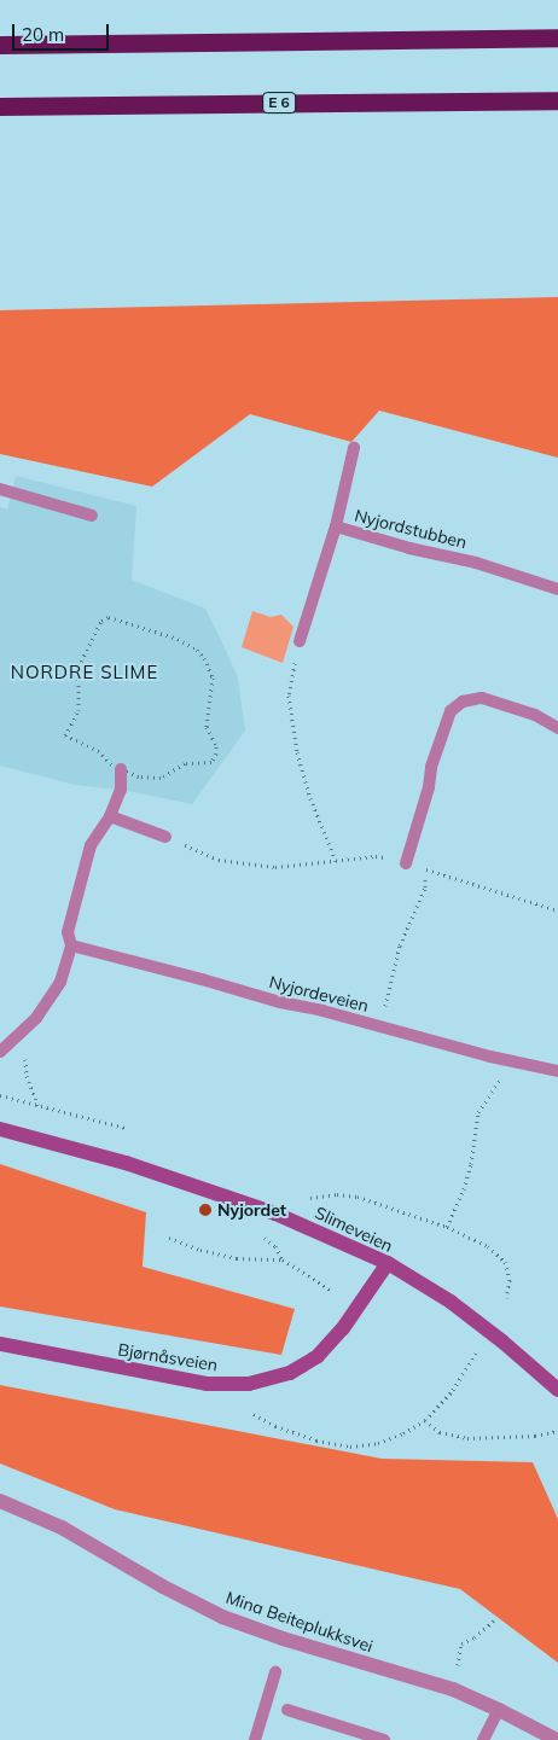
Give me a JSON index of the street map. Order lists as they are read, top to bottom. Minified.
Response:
{"streets":{"highway":["E 6"],"street":["Slimeveien","Bjørnåsveien","Mina Beiteplukksvei"],"lane":["Nyjordstubben","Nyjordeveien"]},"crossings":[["Slimeveien","Bjørnåsveien"]],"districts":["NORDRE SLIME"],"places":["Nyjordet"],"scale_bar":"20 m"}
